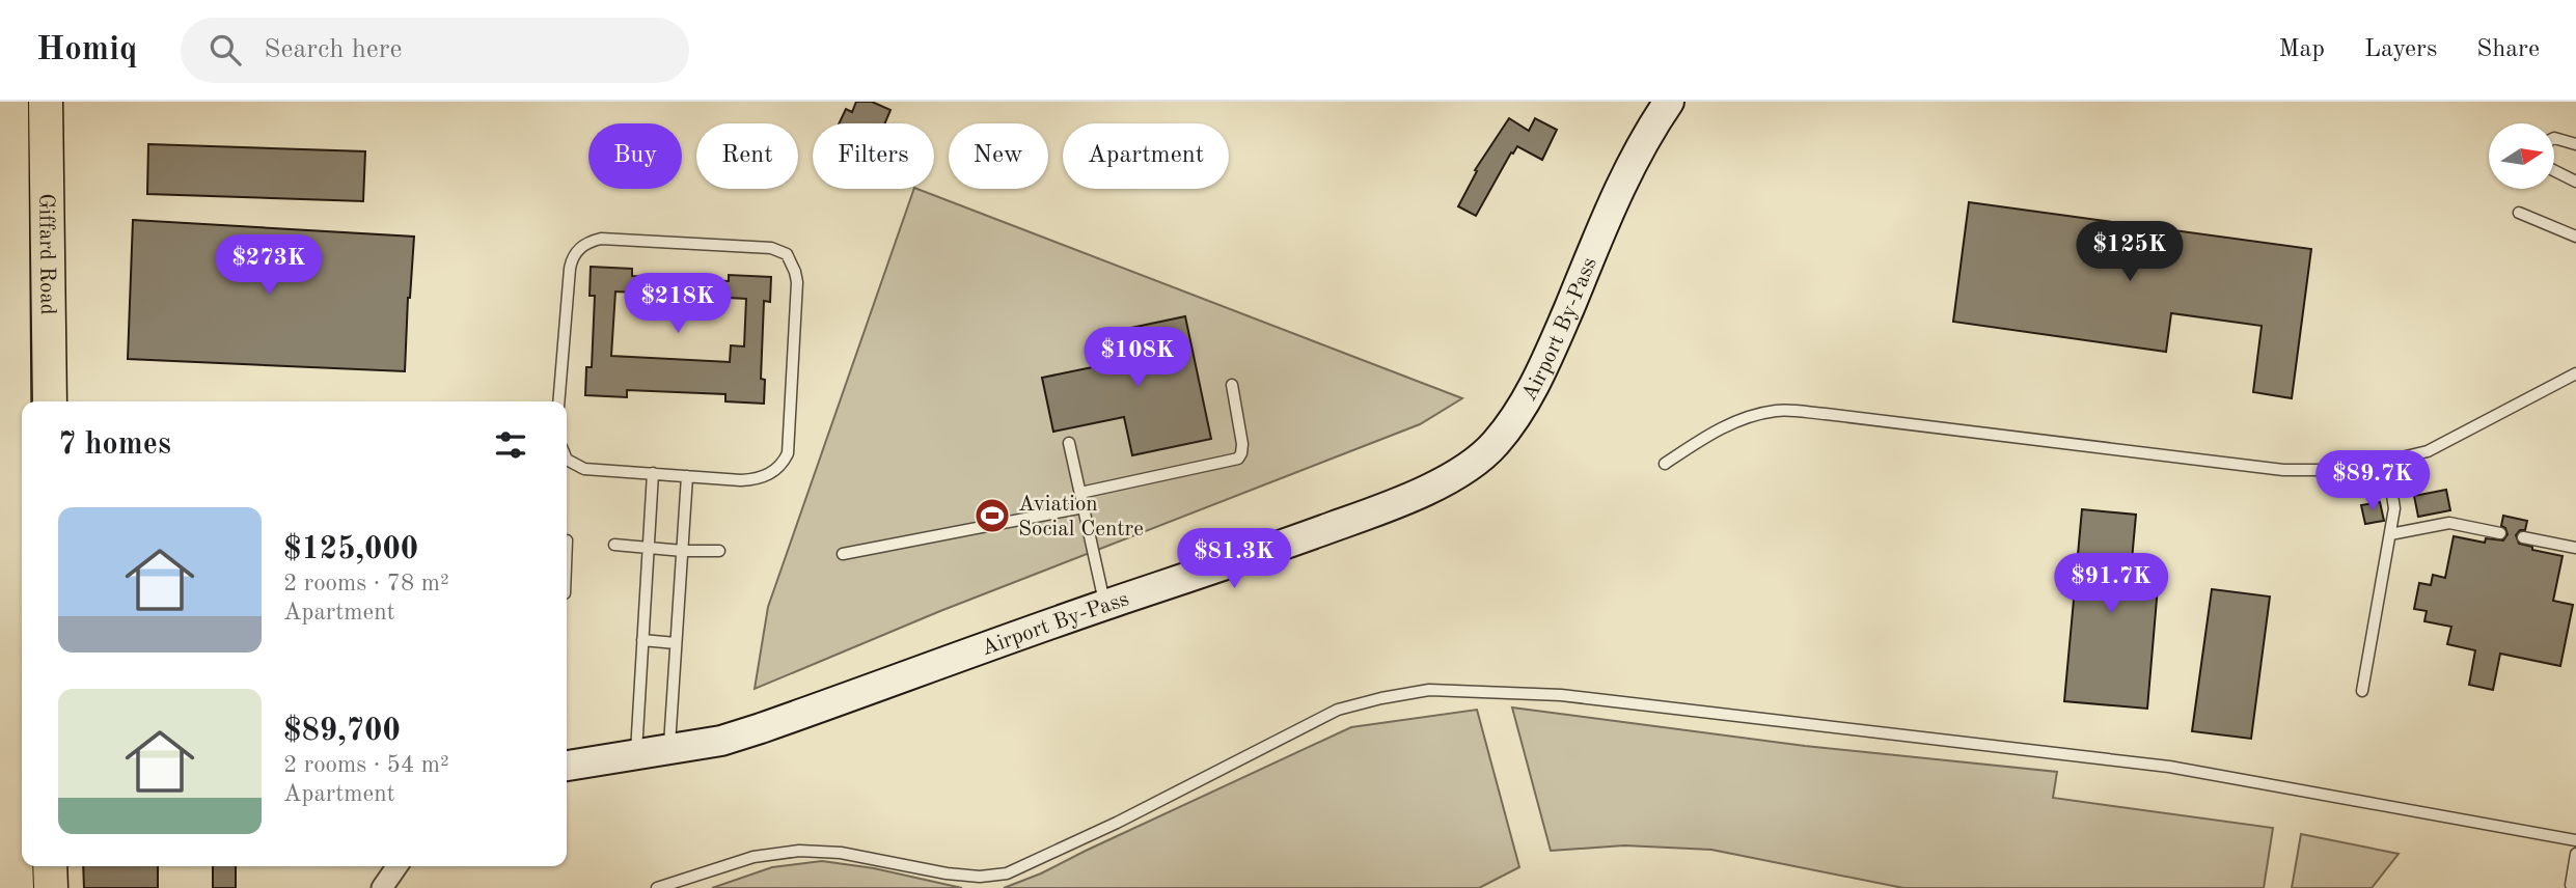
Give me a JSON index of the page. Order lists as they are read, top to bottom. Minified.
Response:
{"streets":{"main road":["Giffard Road","Airport By-Pass"]},"places":{"sports":["Aviation Social Centre"]},"north":"right","page":{"header":"Homiq","search":"Search here","nav":["Map","Layers","Share"],"chip":["Buy","Rent","Filters","New","Apartment"],"price":["$125K","$273K","$218K","$108K","$89.7K","$81.3K","$91.7K"],"heading":"7 homes","list":[{"name":"$125,000","note":"2 rooms · 78 m² · Apartment"},{"name":"$89,700","note":"2 rooms · 54 m² · Apartment"}]}}
